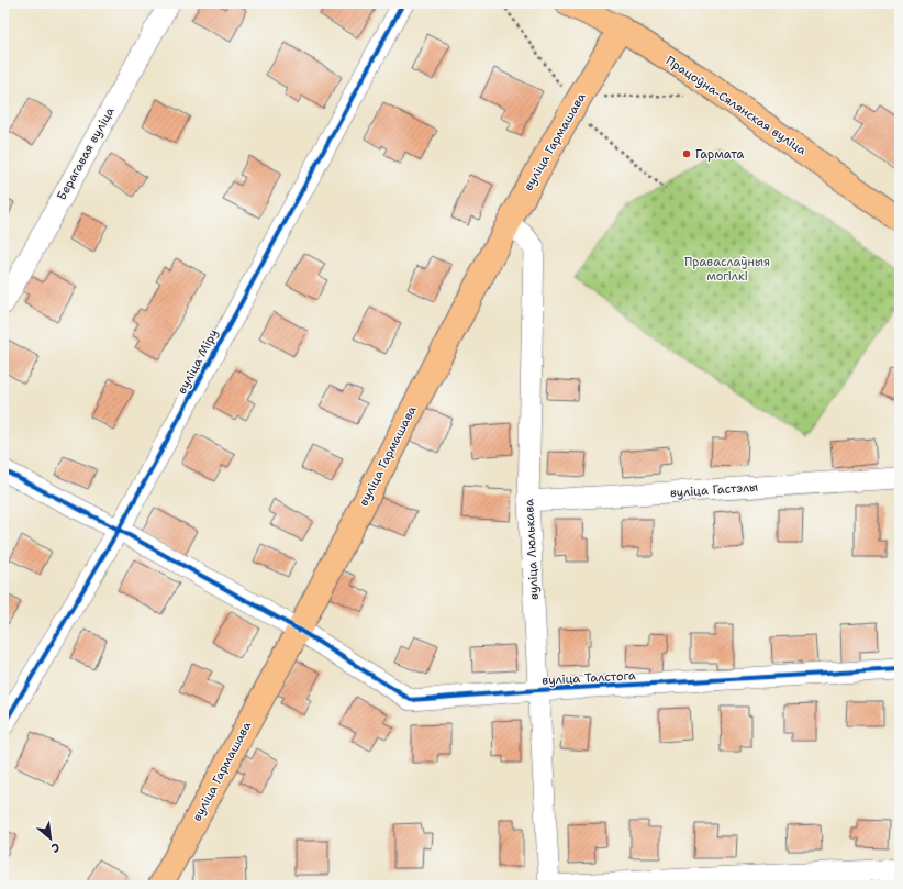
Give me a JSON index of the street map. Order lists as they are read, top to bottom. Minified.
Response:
{"streets":{"main road":["Працоўна-Сялянская вуліца","вуліца Гармашава"],"street":["Берагавая вуліца","вуліца Міру","вуліца Гастэлы","вуліца Люлькава","вуліца Талстога"]},"crossings":[["Працоўна-Сялянская вуліца","вуліца Гармашава"],["вуліца Гармашава","вуліца Люлькава"],["вуліца Гармашава","вуліца Талстога"],["вуліца Міру","вуліца Талстога"],["вуліца Гастэлы","вуліца Люлькава"],["вуліца Люлькава","вуліца Талстога"]],"parks":["Праваслаўныя могілкі"],"places":["Гармата"],"north":"bottom right"}
